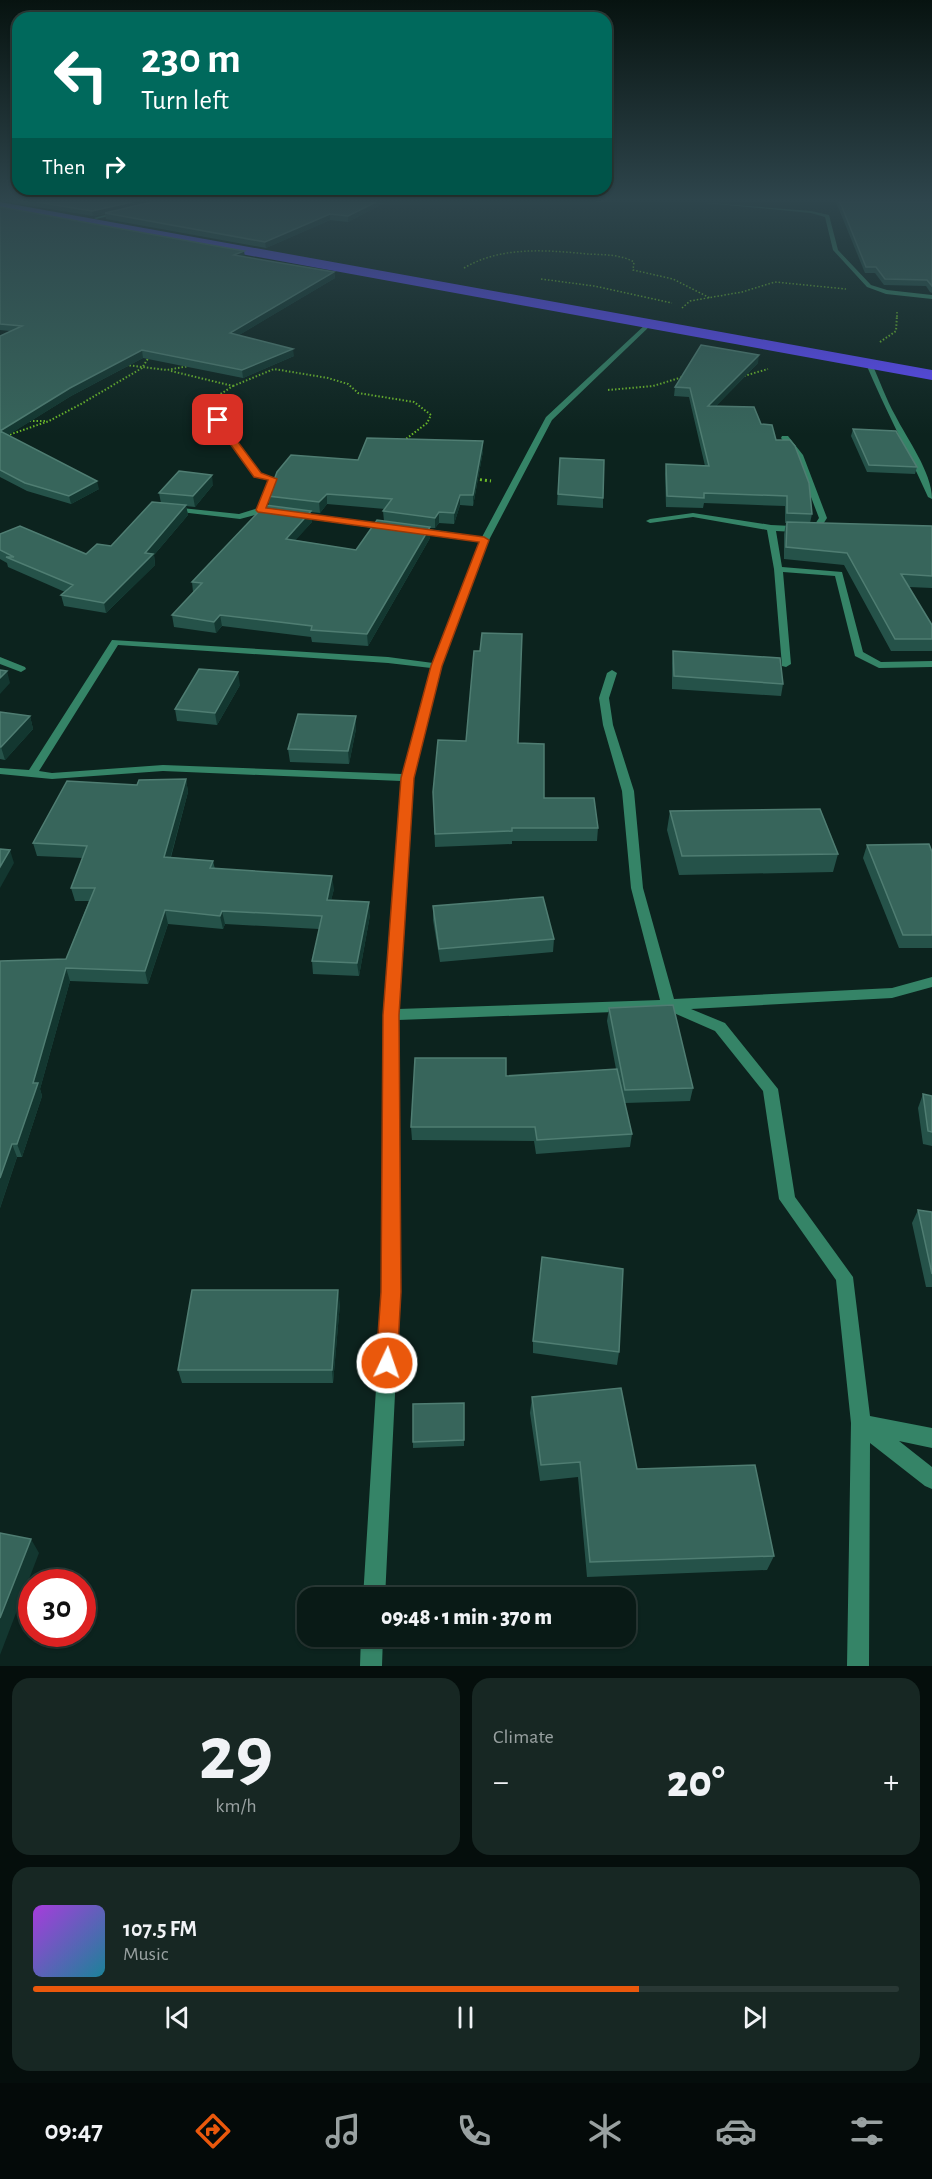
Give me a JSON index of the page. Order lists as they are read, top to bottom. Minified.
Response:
{"page":{"turn":["230 m","Turn left"],"then":"Then","limit":"30","trip":"09:48 · 1 min · 370 m","tile":[["29","km/h"],"Climate"],"heat":["−","20°","+"],"song":["107.5 FM","Music"],"tabs":"09:47"}}
